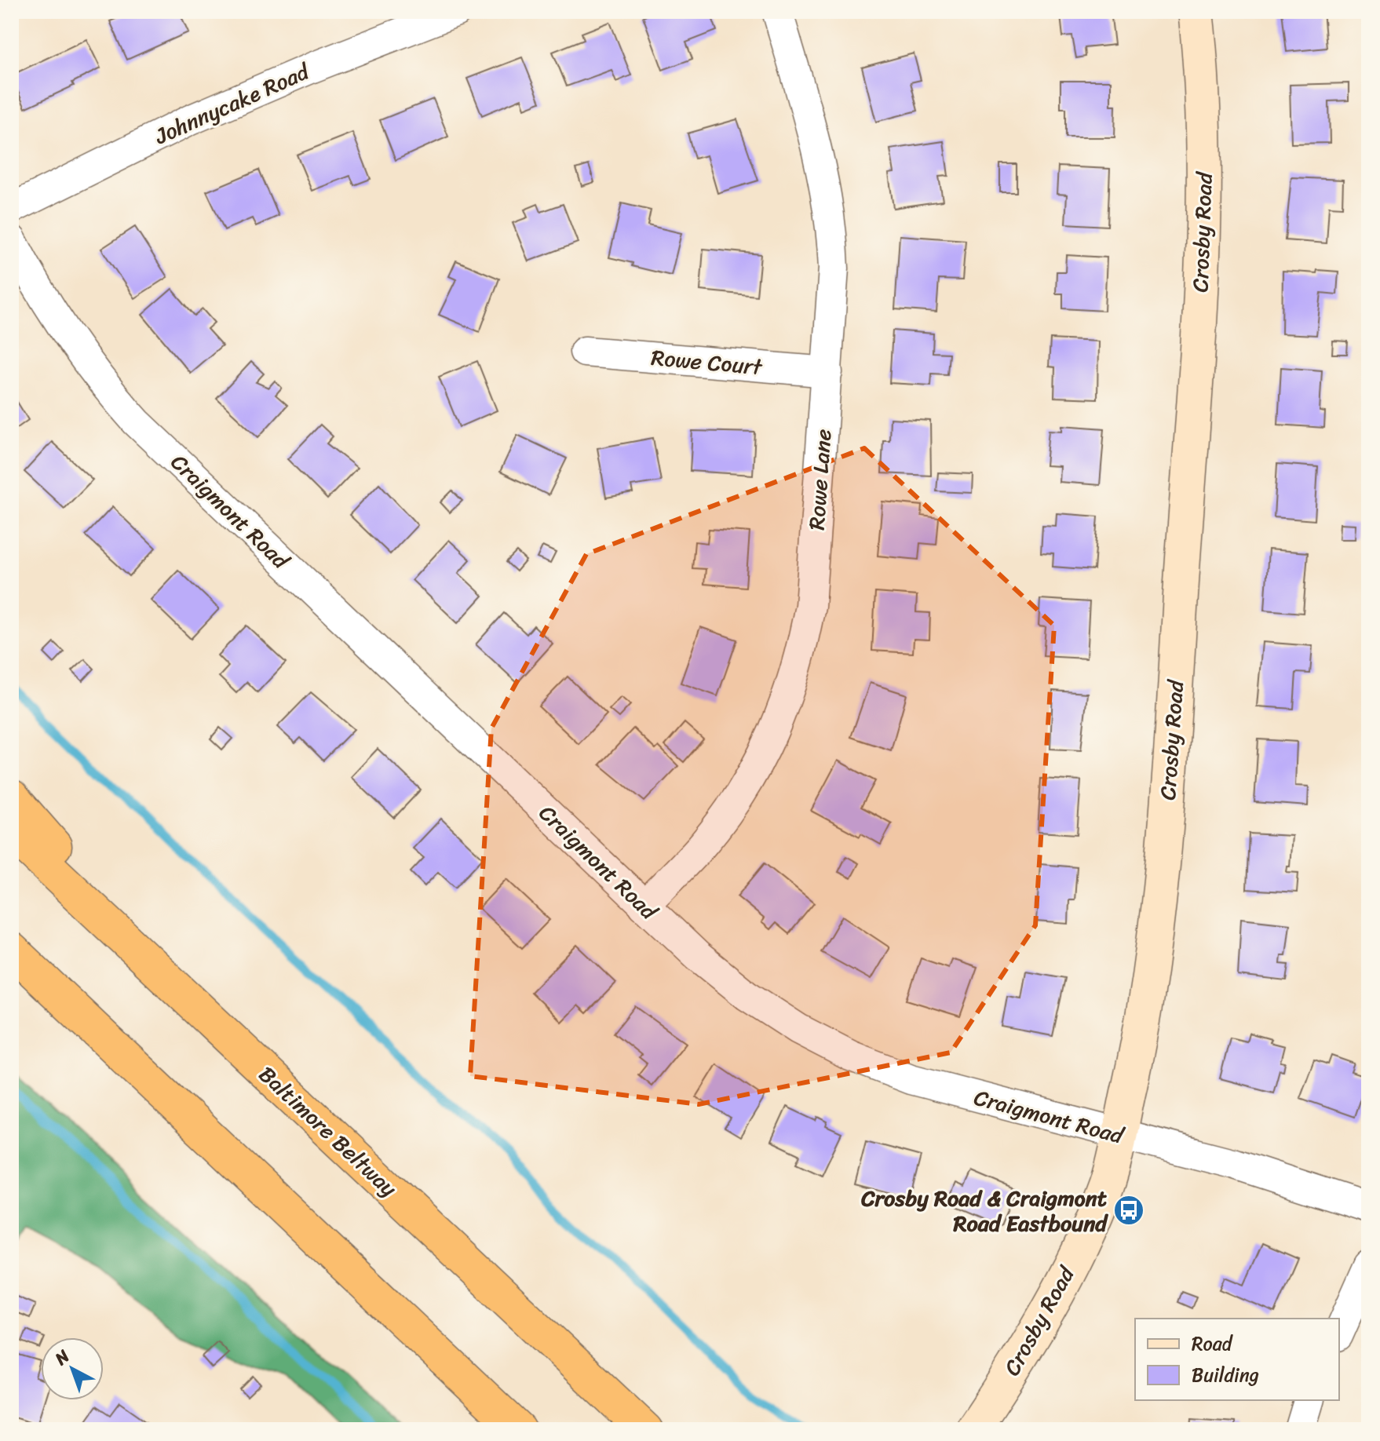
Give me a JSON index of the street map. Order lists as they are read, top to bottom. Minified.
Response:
{"streets":{"highway":["Baltimore Beltway"],"main road":["Crosby Road"],"street":["Johnnycake Road","Rowe Court","Rowe Lane","Craigmont Road"]},"crossings":[["Crosby Road","Craigmont Road"],["Rowe Court","Rowe Lane"],["Rowe Lane","Craigmont Road"]],"places":{"bus stop":["Crosby Road & Craigmont Road Eastbound"]},"legend":["Road","Building"],"north":"top left"}
